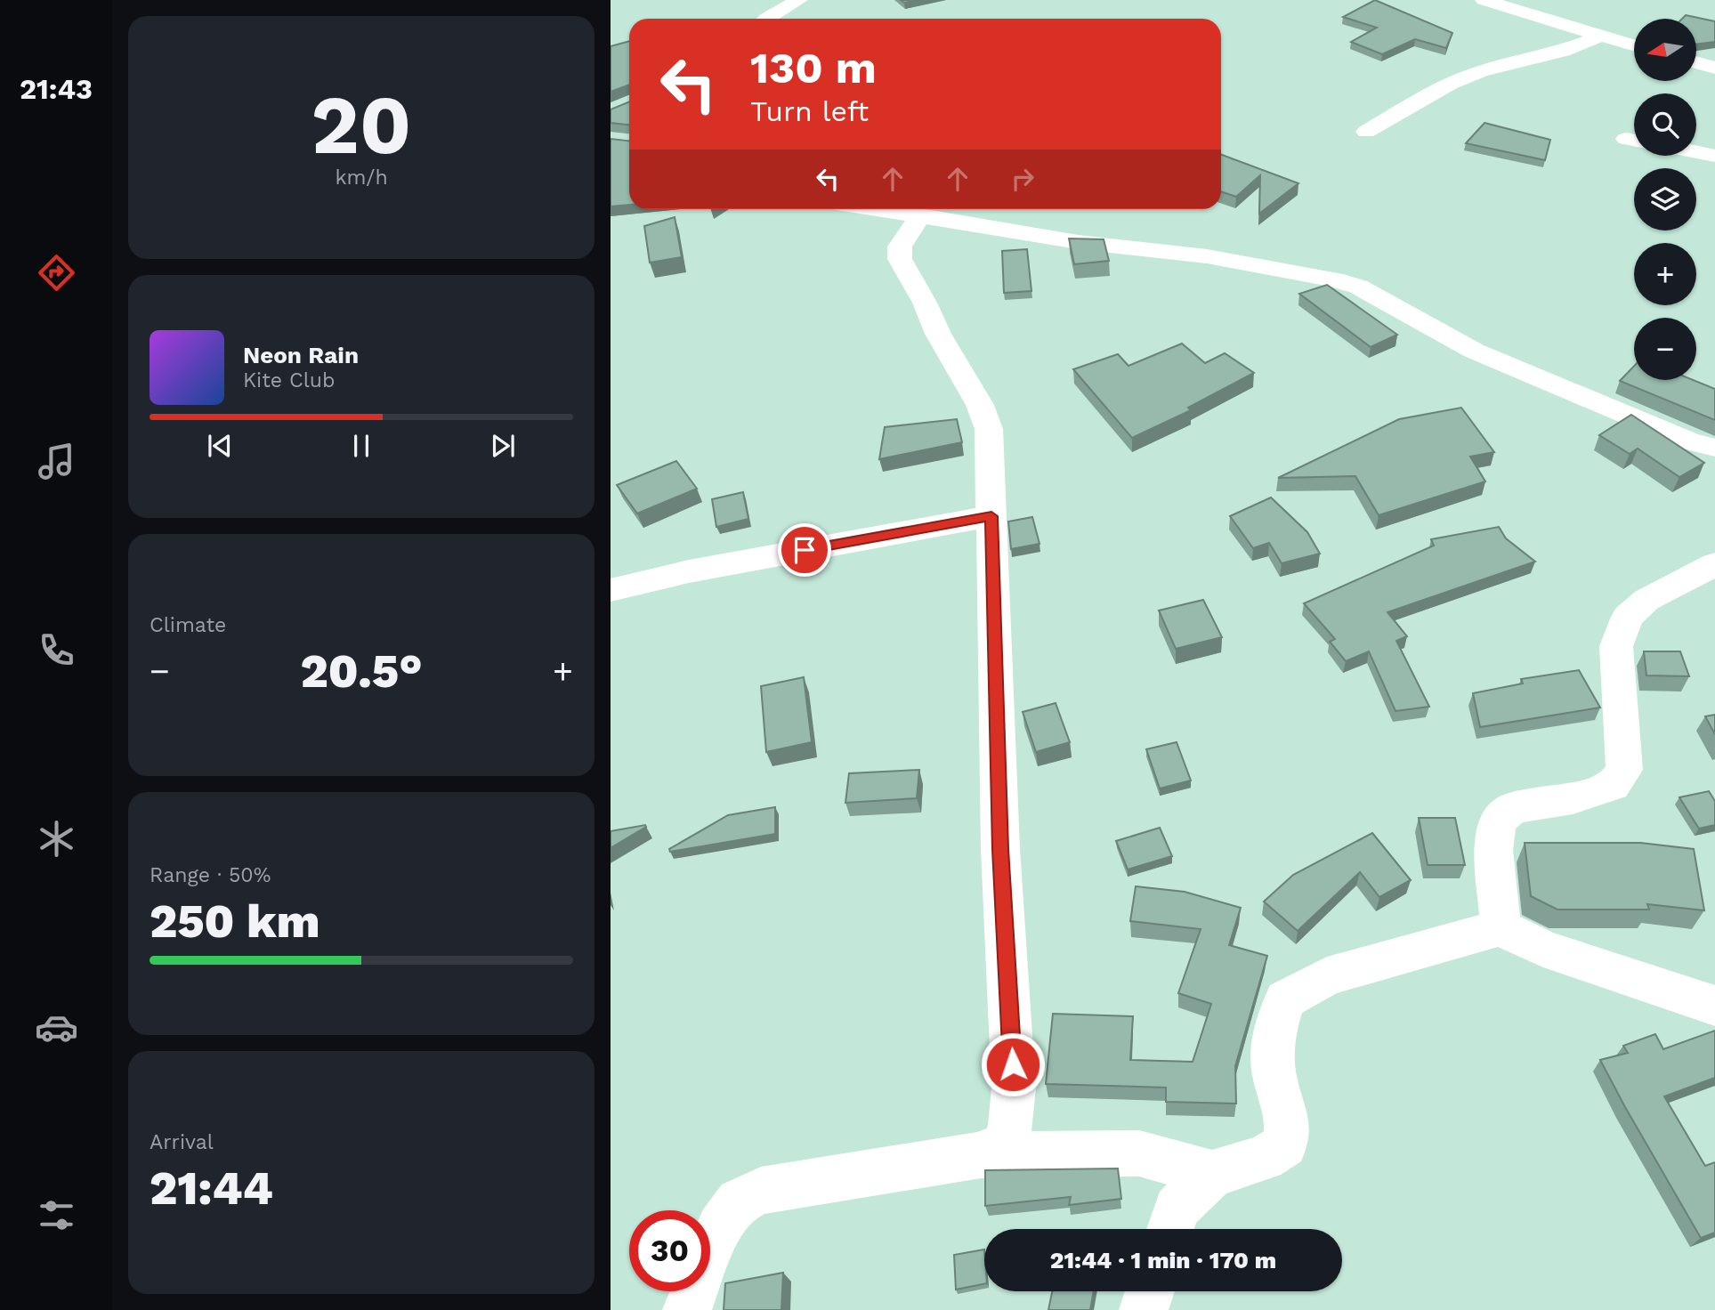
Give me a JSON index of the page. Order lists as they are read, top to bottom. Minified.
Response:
{"north":"left","page":{"tabs":"21:43","tile":[["20","km/h"],"Climate",["Range · 50%","250 km"],["Arrival","21:44"]],"map_buttons":["+","−"],"turn":["130 m","Turn left"],"song":["Neon Rain","Kite Club"],"heat":["−","20.5°","+"],"limit":"30","trip":"21:44 · 1 min · 170 m"}}
